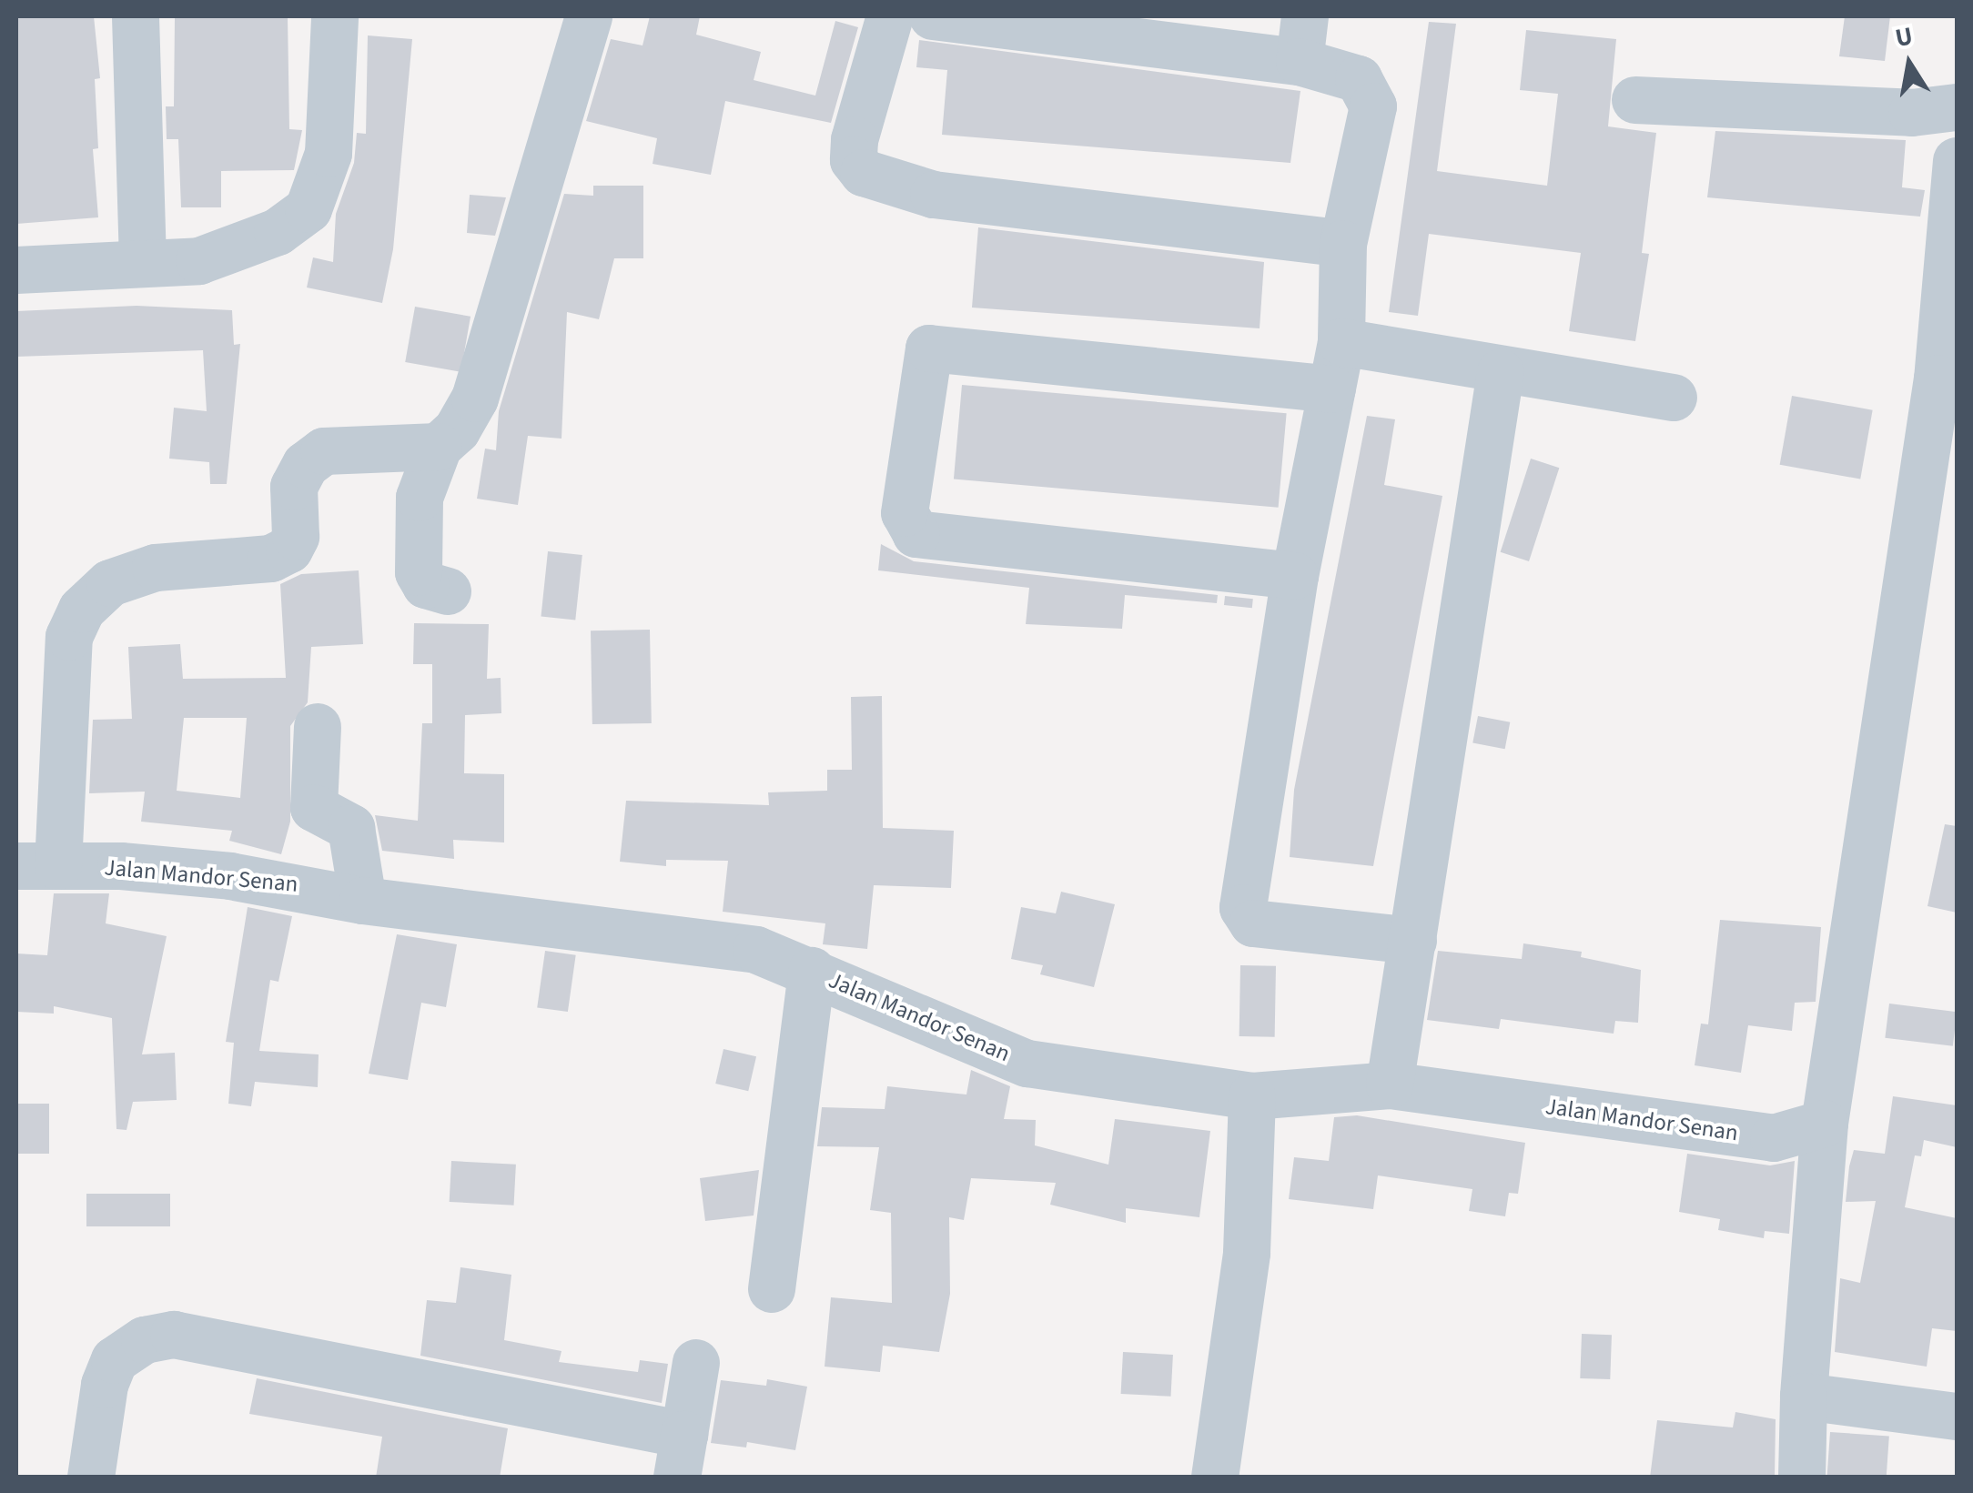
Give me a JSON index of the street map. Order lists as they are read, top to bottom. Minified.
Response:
{"streets":{"street":["Jalan Mandor Senan"]},"north":"top"}
